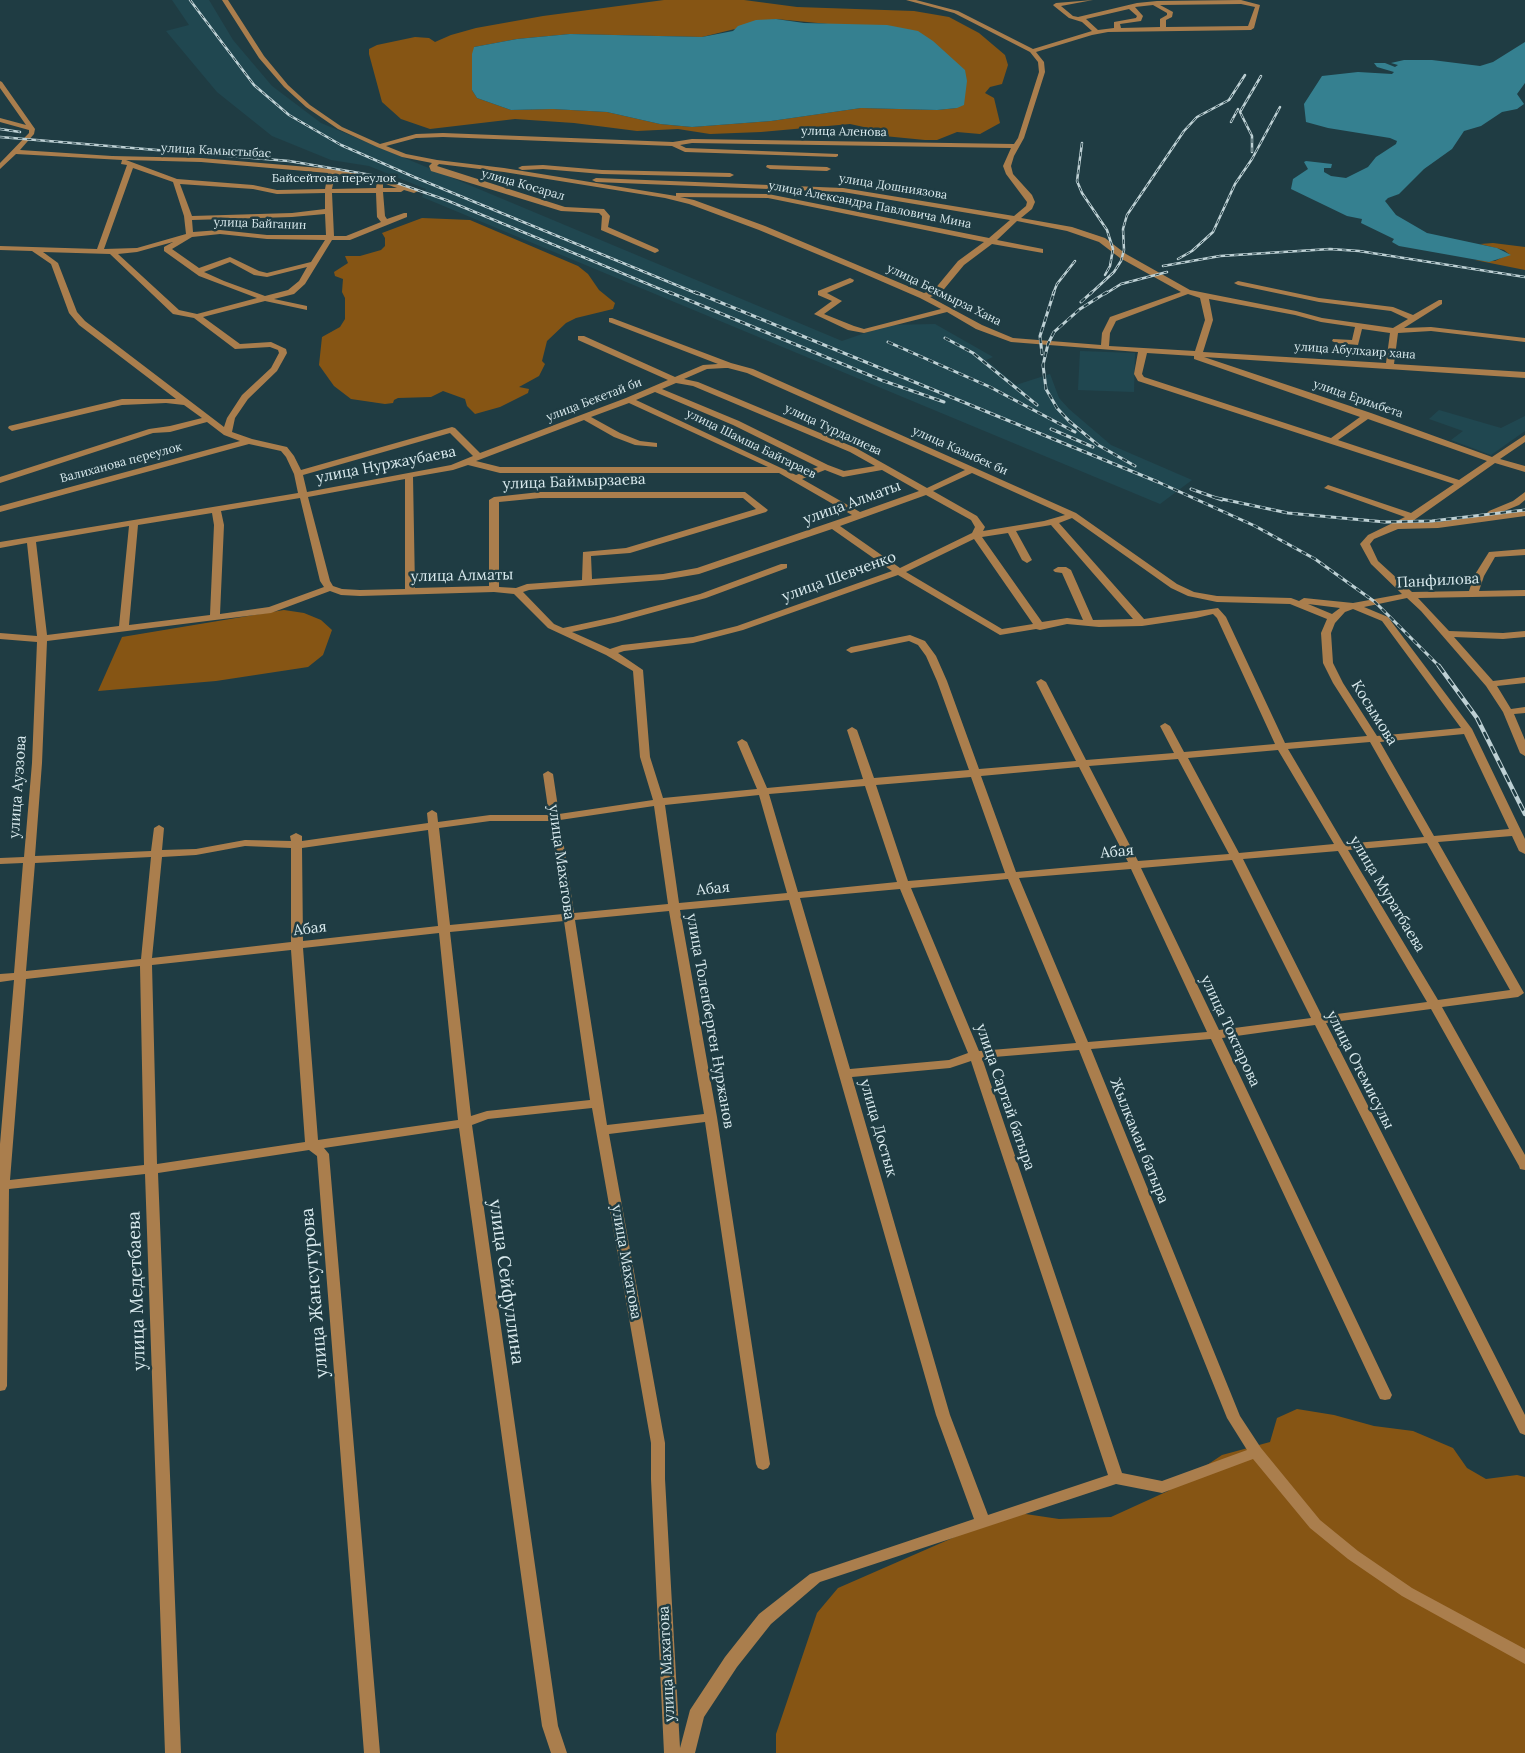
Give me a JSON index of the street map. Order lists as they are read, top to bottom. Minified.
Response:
{"streets":{"street":["улица Аленова","улица Камыстыбас","Байсейтова переулок","улица Косарал","улица Дошниязова","улица Александра Павловича Мина","улица Байганин","улица Бекмырза Хана","улица Абулхаир хана","улица Еримбета","улица Бекетай би","улица Турдалиева","улица Шамша Байгараев","улица Казыбек би","Валиханова переулок","улица Нуржаубаева","улица Баймырзаева","улица Алматы","улица Шевченко","Панфилова","Косымова","улица Ауэзова","Абая","улица Махатова","улица Муратбаева","улица Толепберген Нуржанов","улица Токтарова","улица Отемисулы","улица Сартай батыра","улица Достык","Жылкаман батыра","улица Сейфуллина","улица Медетбаева","улица Жансугурова"]},"crossings":[["улица Камыстыбас","Байсейтова переулок"],["улица Александра Павловича Мина","улица Бекмырза Хана"],["улица Бекмырза Хана","улица Абулхаир хана"],["улица Бекмырза Хана","улица Еримбета"],["улица Абулхаир хана","улица Еримбета"],["улица Бекетай би","улица Турдалиева"],["улица Бекетай би","улица Шамша Байгараев"],["улица Бекетай би","улица Казыбек би"],["улица Бекетай би","улица Нуржаубаева"],["улица Турдалиева","улица Алматы"],["улица Турдалиева","улица Шевченко"],["улица Шамша Байгараев","улица Нуржаубаева"],["улица Шамша Байгараев","улица Алматы"],["улица Казыбек би","улица Алматы"],["улица Казыбек би","улица Шевченко"],["улица Казыбек би","Панфилова"],["улица Казыбек би","Косымова"],["улица Нуржаубаева","улица Ауэзова"],["улица Баймырзаева","улица Алматы"],["улица Алматы","улица Ауэзова"],["улица Алматы","улица Толепберген Нуржанов"],["улица Шевченко","улица Толепберген Нуржанов"],["Косымова","Абая"],["Косымова","улица Муратбаева"],["улица Ауэзова","Абая"],["Абая","улица Махатова"],["Абая","улица Муратбаева"],["Абая","улица Толепберген Нуржанов"],["Абая","улица Токтарова"],["Абая","улица Отемисулы"],["Абая","улица Сартай батыра"],["Абая","улица Достык"],["Абая","Жылкаман батыра"],["Абая","улица Сейфуллина"],["Абая","улица Медетбаева"],["Абая","улица Жансугурова"]]}
